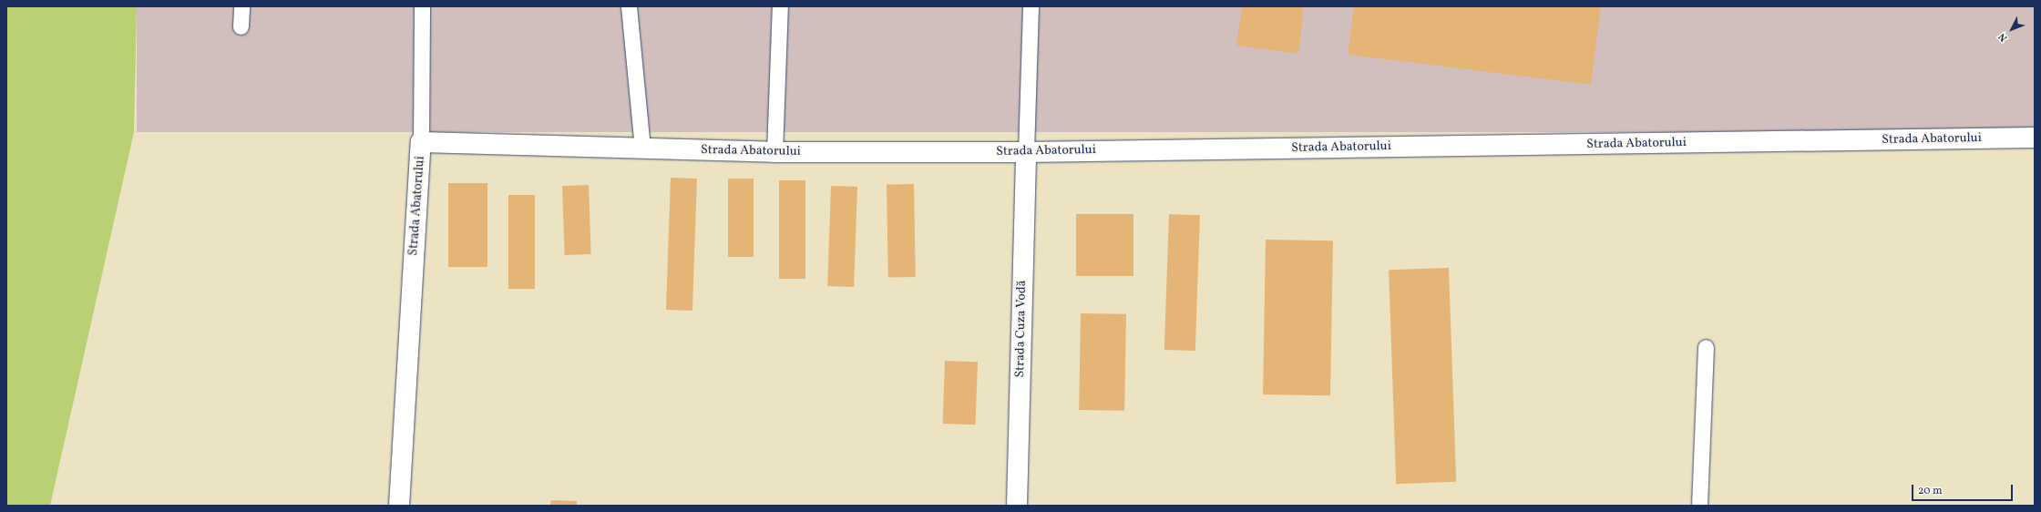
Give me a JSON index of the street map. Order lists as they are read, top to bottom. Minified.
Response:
{"streets":{"street":["Strada Abatorului","Strada Cuza Vodă"]},"crossings":[["Strada Abatorului","Strada Cuza Vodă"]],"scale_bar":"20 m","north":"bottom left"}
